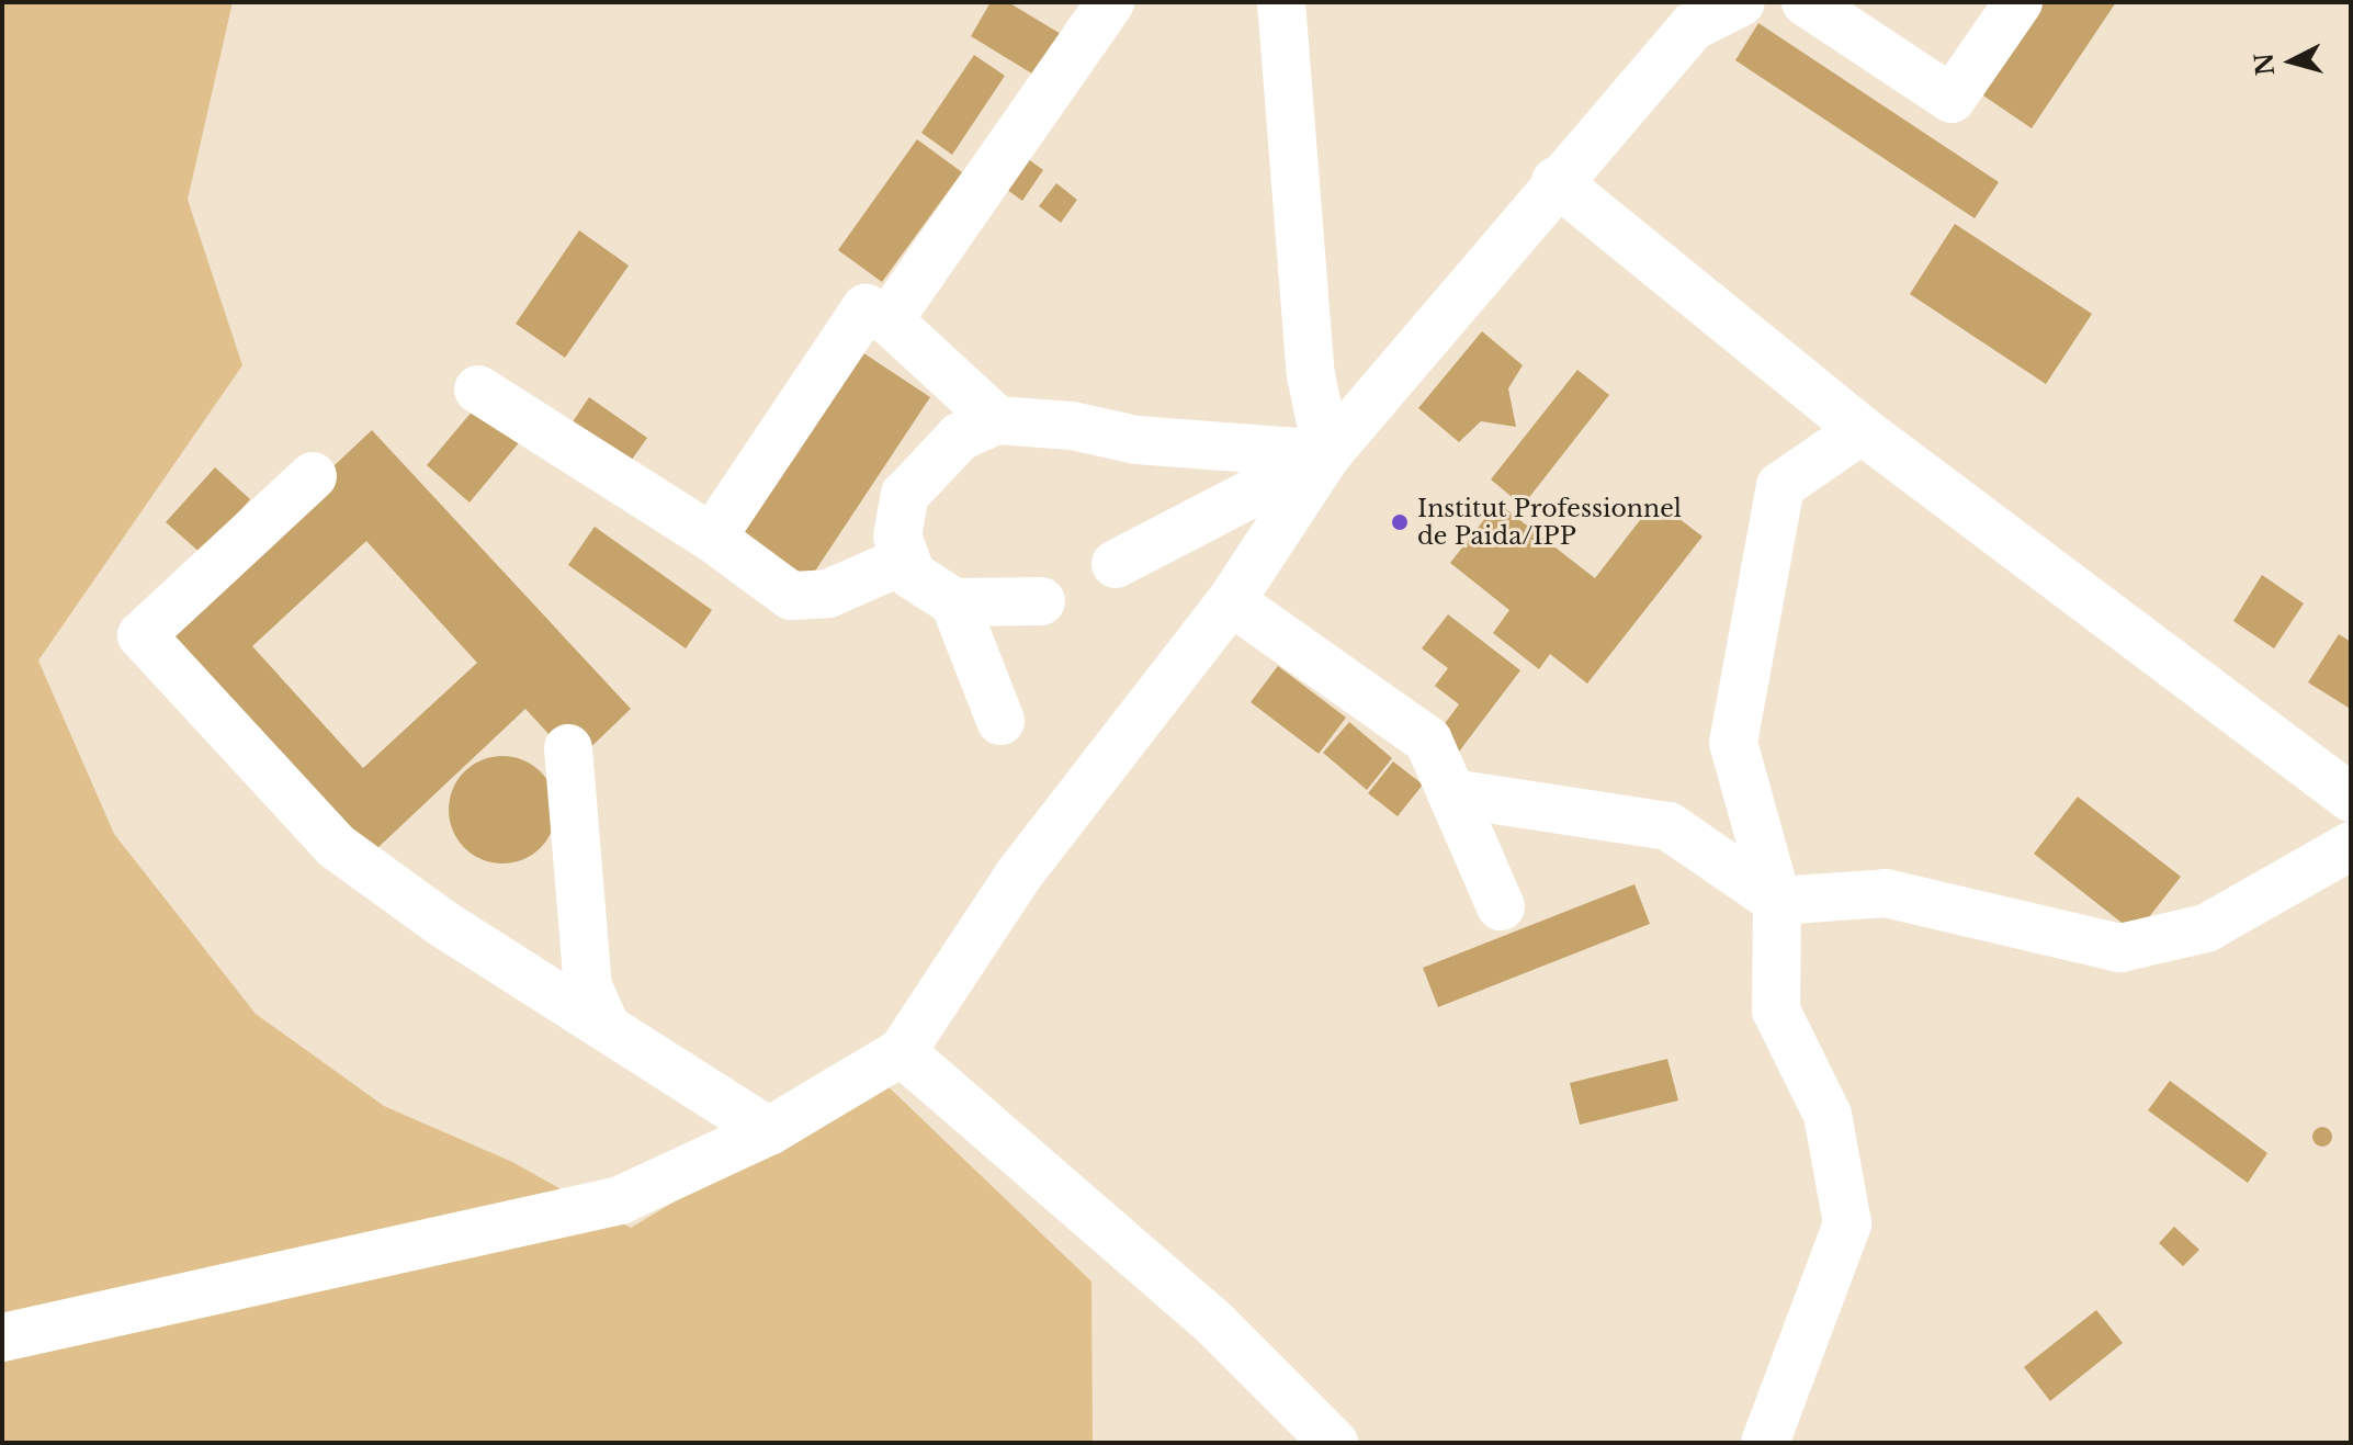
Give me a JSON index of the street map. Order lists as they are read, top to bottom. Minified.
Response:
{"places":["Institut Professionnel de Paida/IPP"],"north":"left"}
